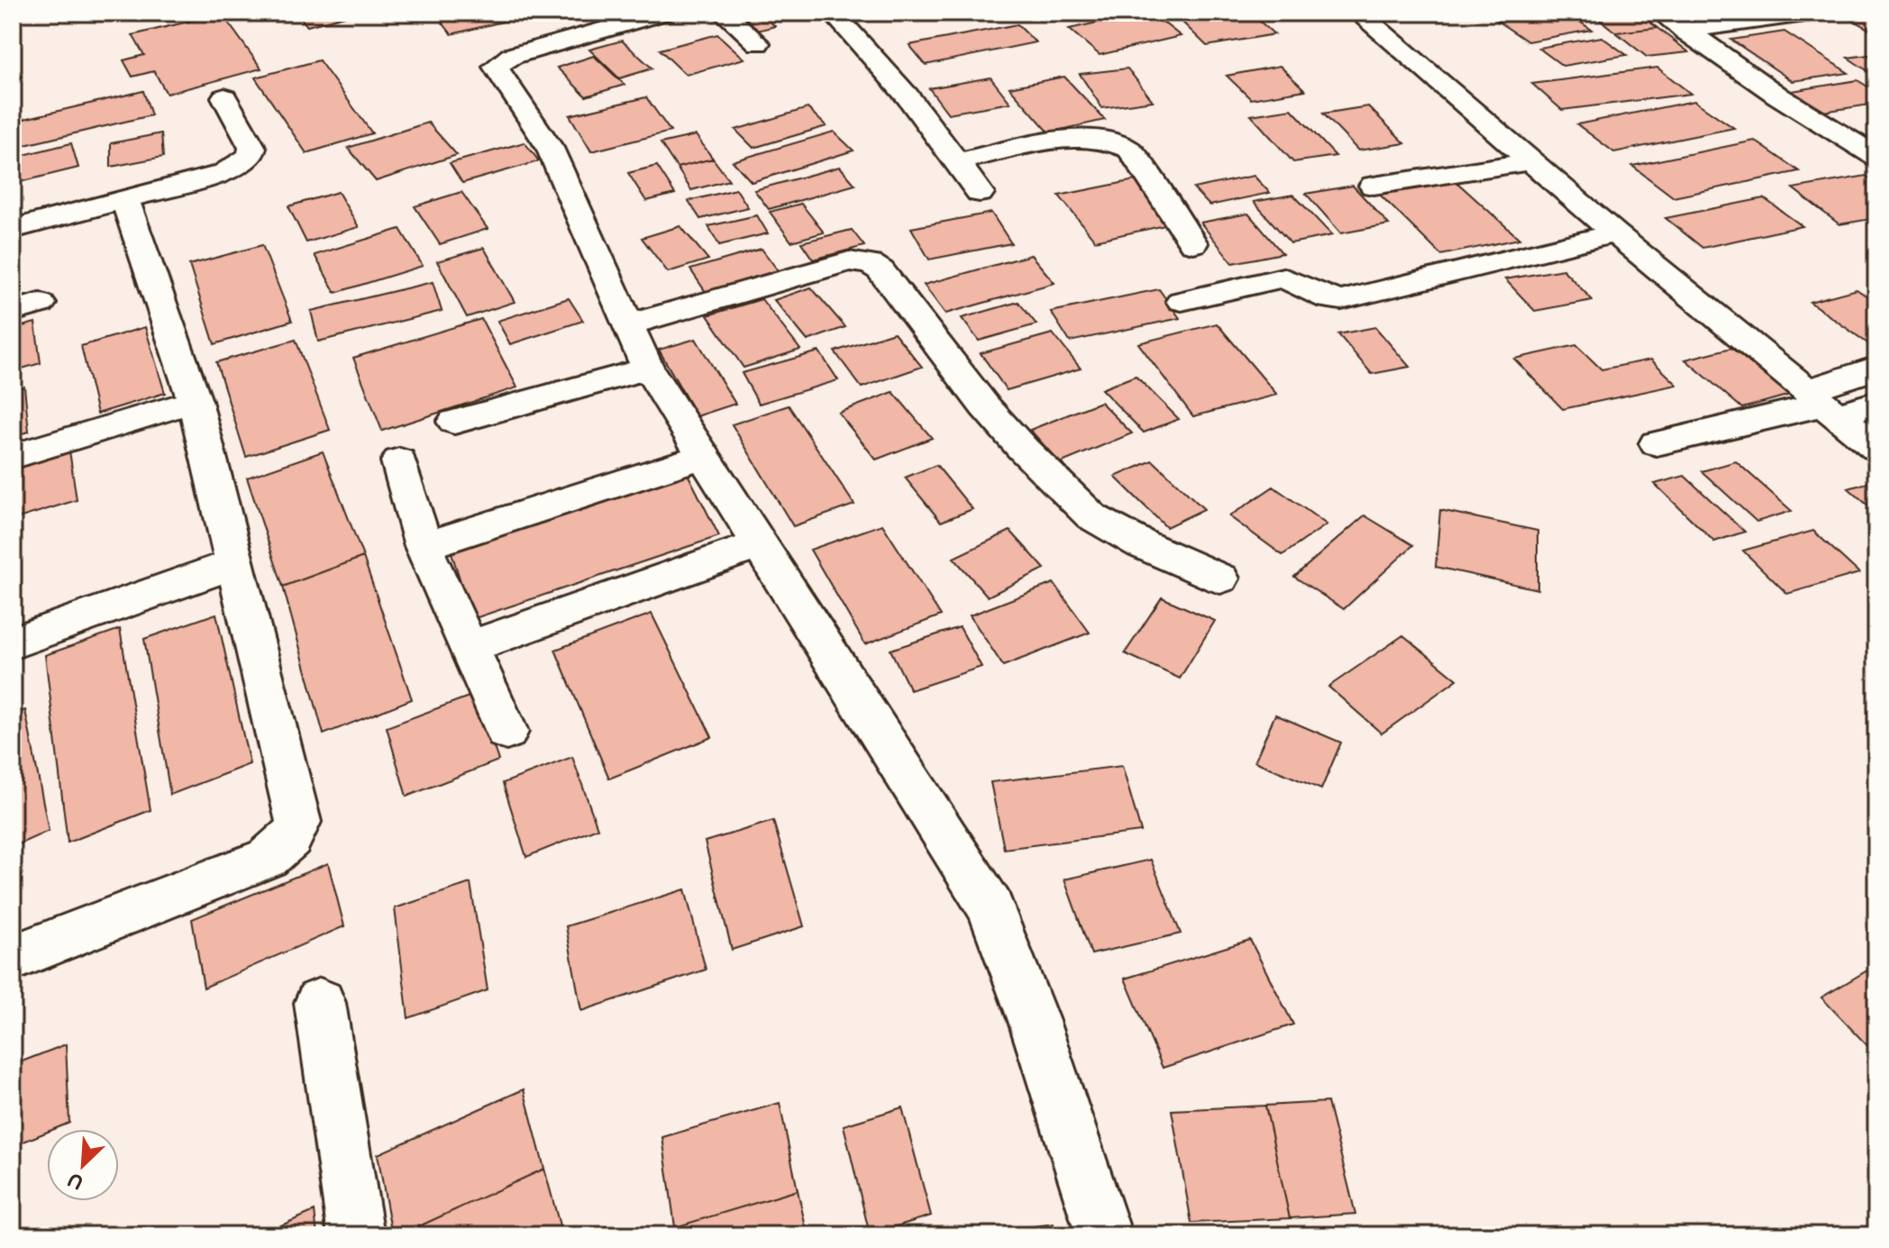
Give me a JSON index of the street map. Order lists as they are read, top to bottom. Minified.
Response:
{"north":"bottom left"}
